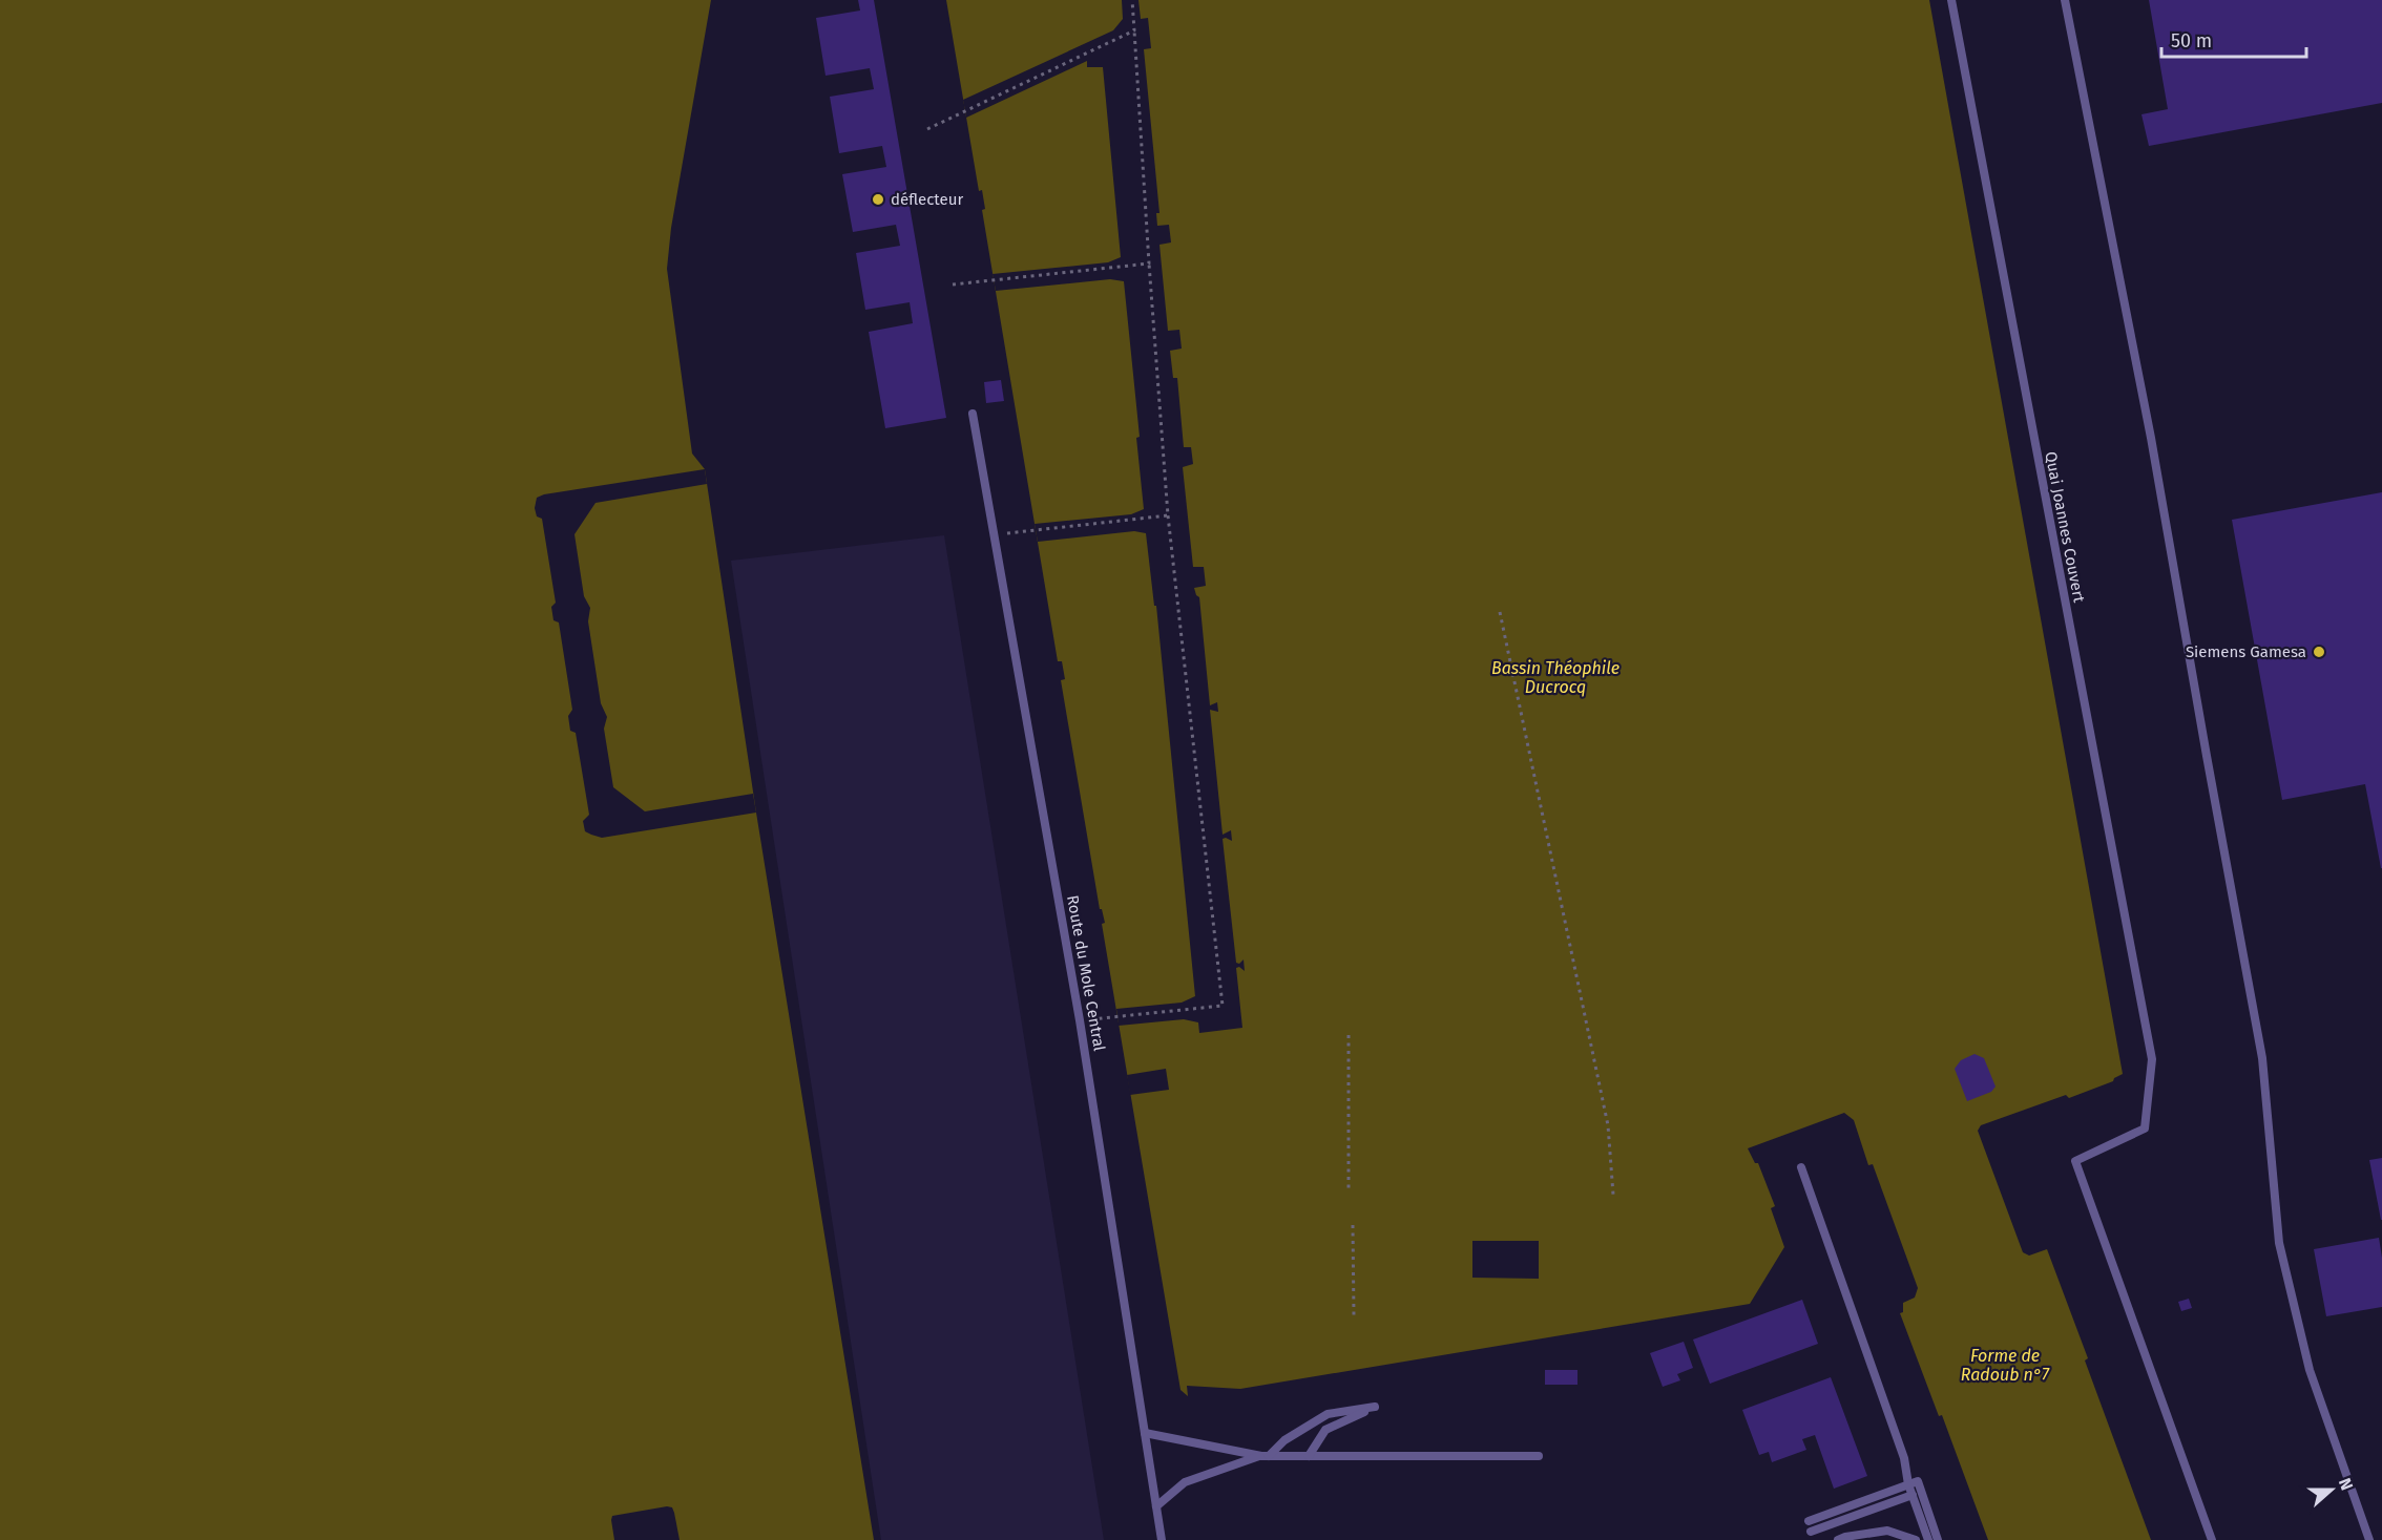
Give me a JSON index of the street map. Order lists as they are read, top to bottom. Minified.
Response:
{"streets":{"lane":["Quai Joannes Couvert","Route du Mole Central"]},"water":["Bassin Théophile Ducrocq","Forme de Radoub n°7"],"places":["déflecteur","Siemens Gamesa"],"scale_bar":"50 m","north":"right"}
